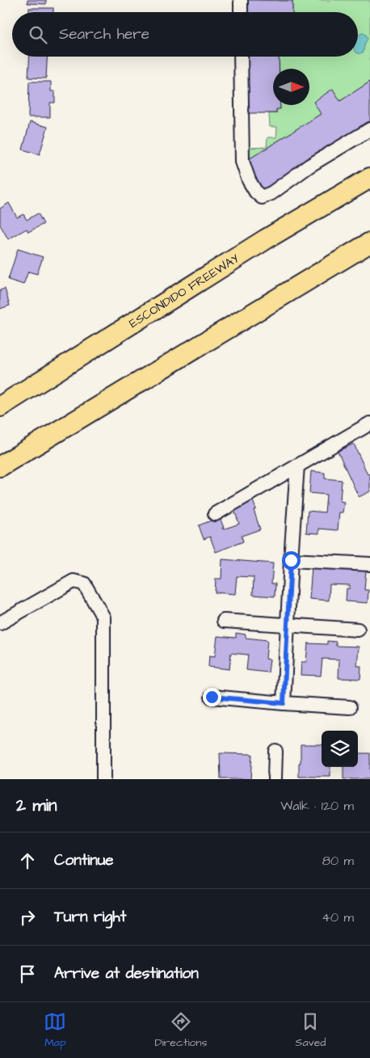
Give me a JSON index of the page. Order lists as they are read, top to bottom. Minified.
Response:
{"streets":{"highway":["ESCONDIDO FREEWAY"]},"north":"right","page":{"search":"Search here","heading":["2 min","Walk · 120 m"],"list":[["Continue","80 m"],["Turn right","40 m"],"Arrive at destination"],"nav":["Map","Directions","Saved"]}}
